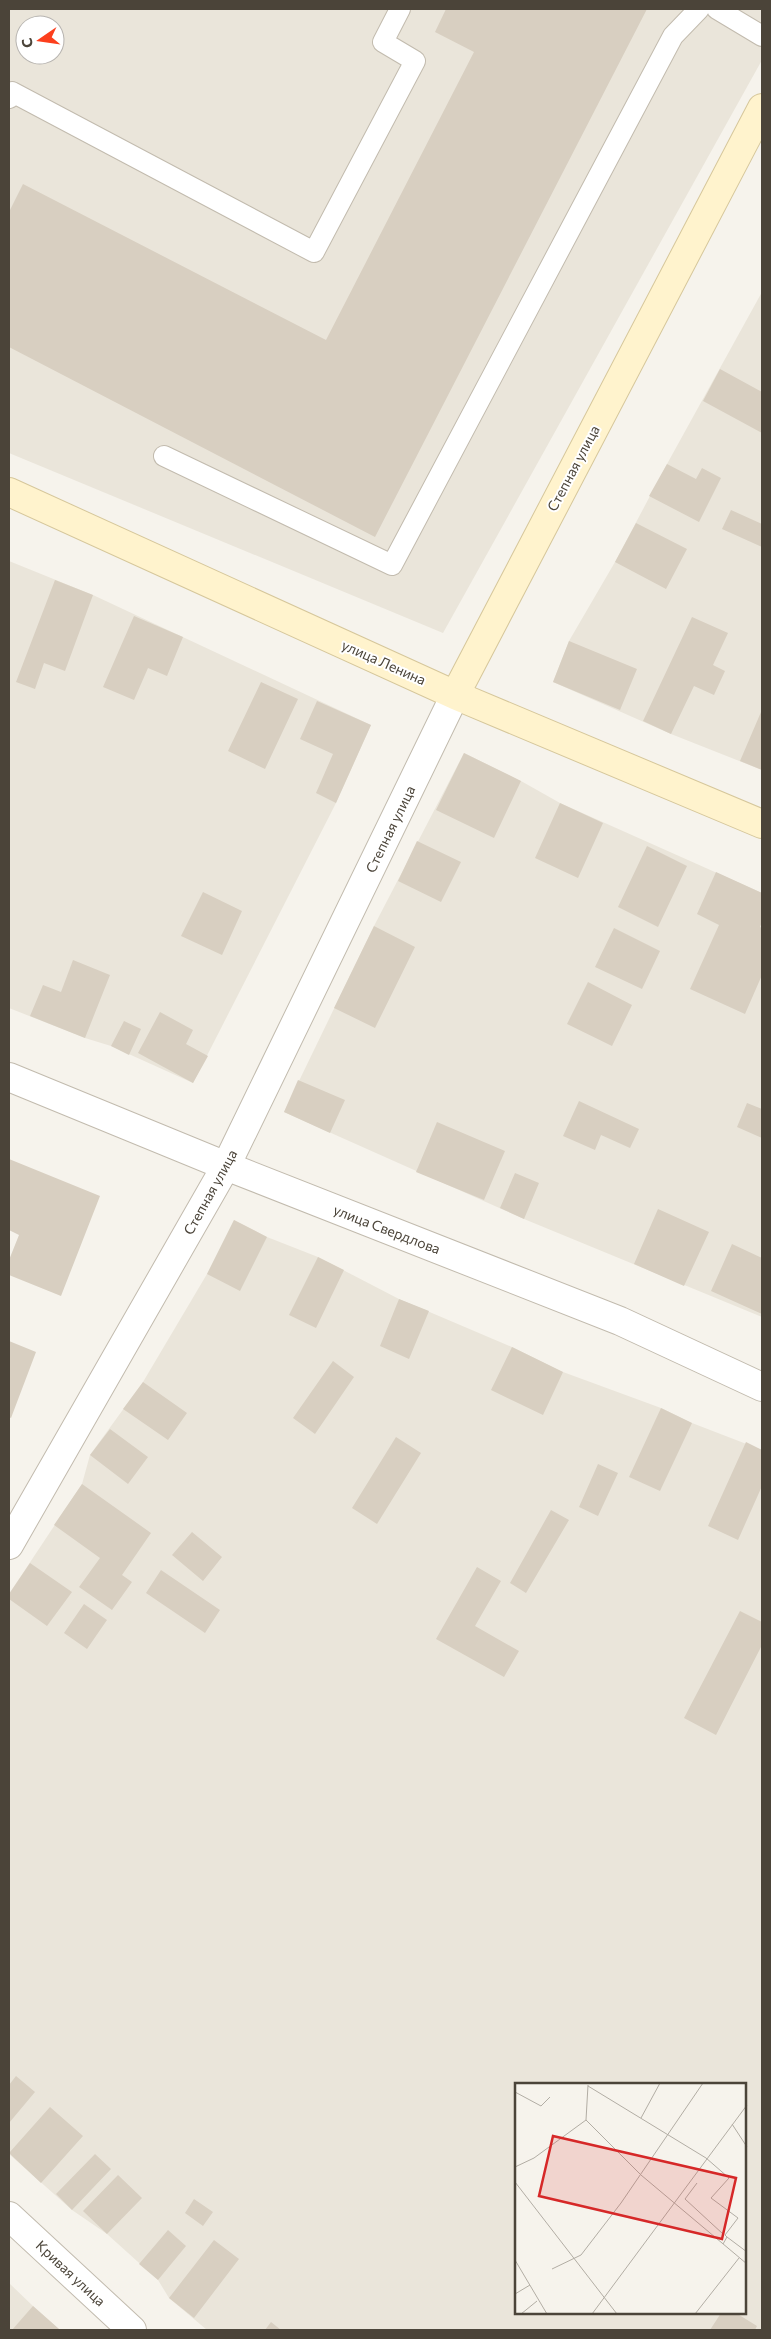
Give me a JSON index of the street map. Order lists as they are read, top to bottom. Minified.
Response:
{"streets":{"street":["Степная улица","улица Ленина","улица Свердлова","Кривая улица"]},"crossings":[["Степная улица","улица Ленина"],["Степная улица","улица Свердлова"]],"north":"left"}
